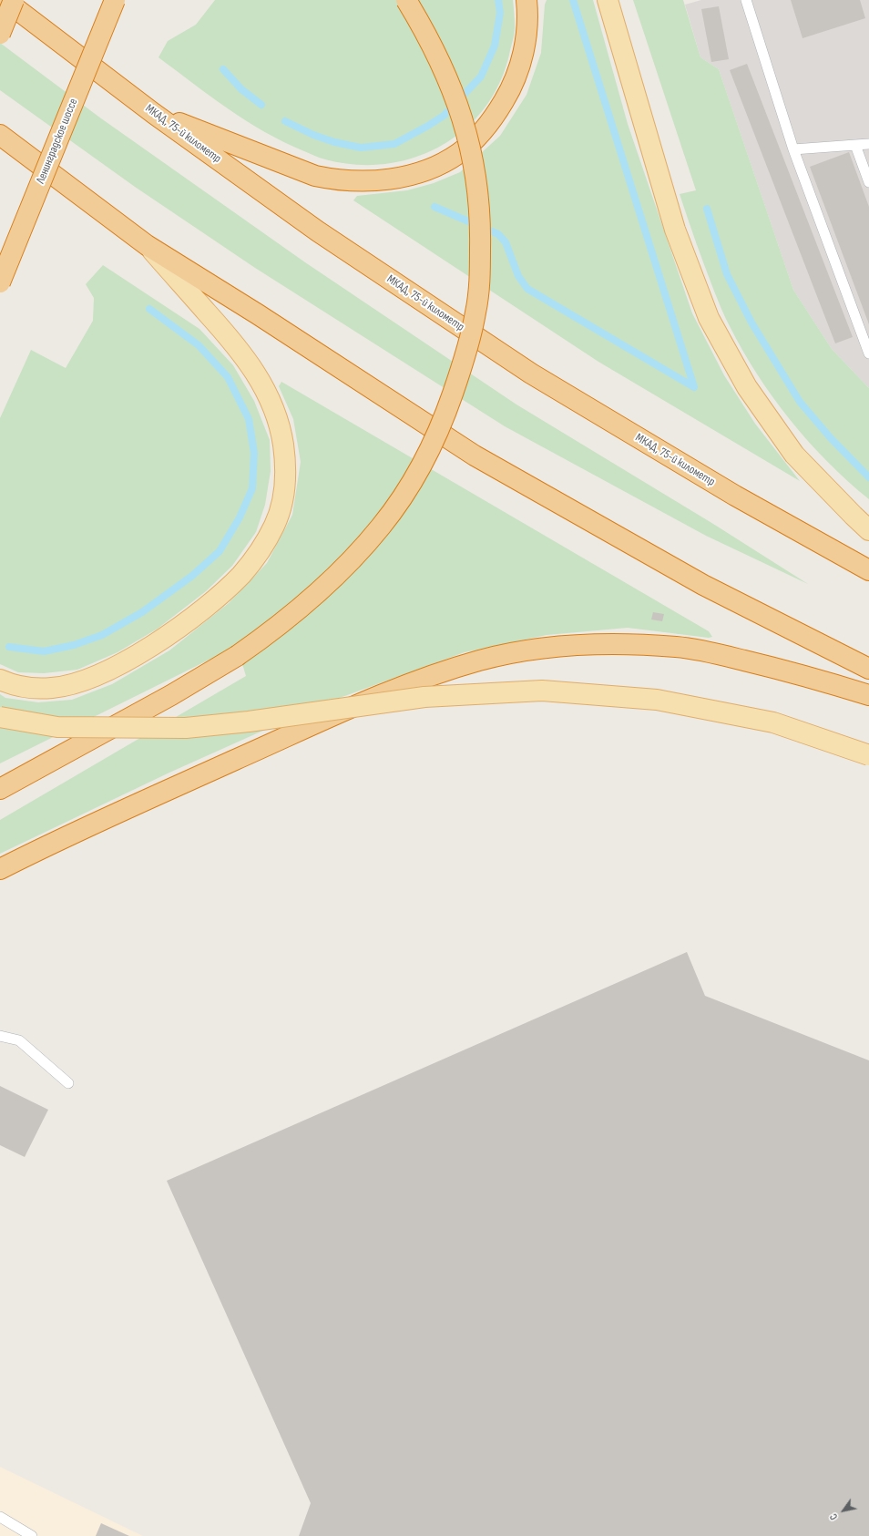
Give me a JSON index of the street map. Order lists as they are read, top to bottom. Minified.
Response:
{"streets":{"highway":["МКАД, 75-й километр","Ленинградское шоссе"]},"north":"bottom left"}
